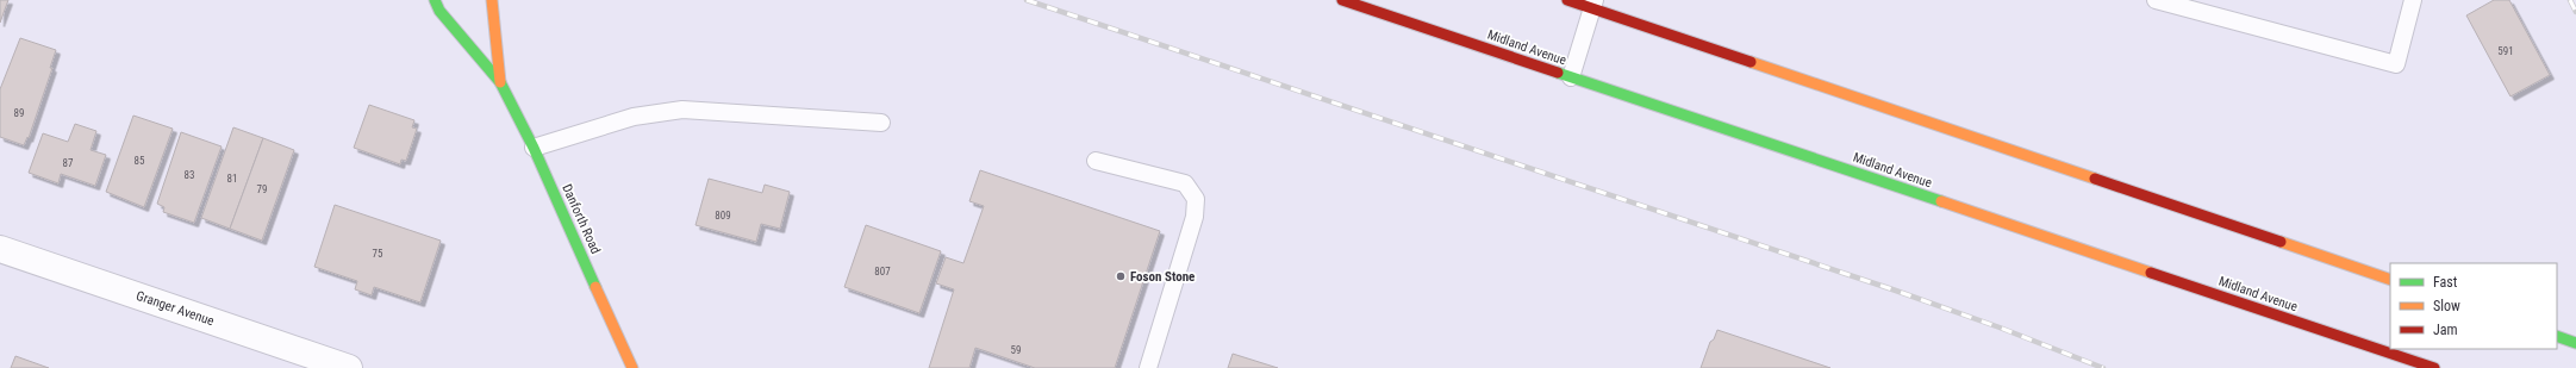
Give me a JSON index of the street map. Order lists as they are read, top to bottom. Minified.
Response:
{"streets":{"main road":["Midland Avenue","Danforth Road"],"street":["Granger Avenue"]},"places":["Foson Stone"],"house_numbers":["591","89","85","87","83","81","79","809","75","807","59"],"legend":["Fast","Slow","Jam"]}
